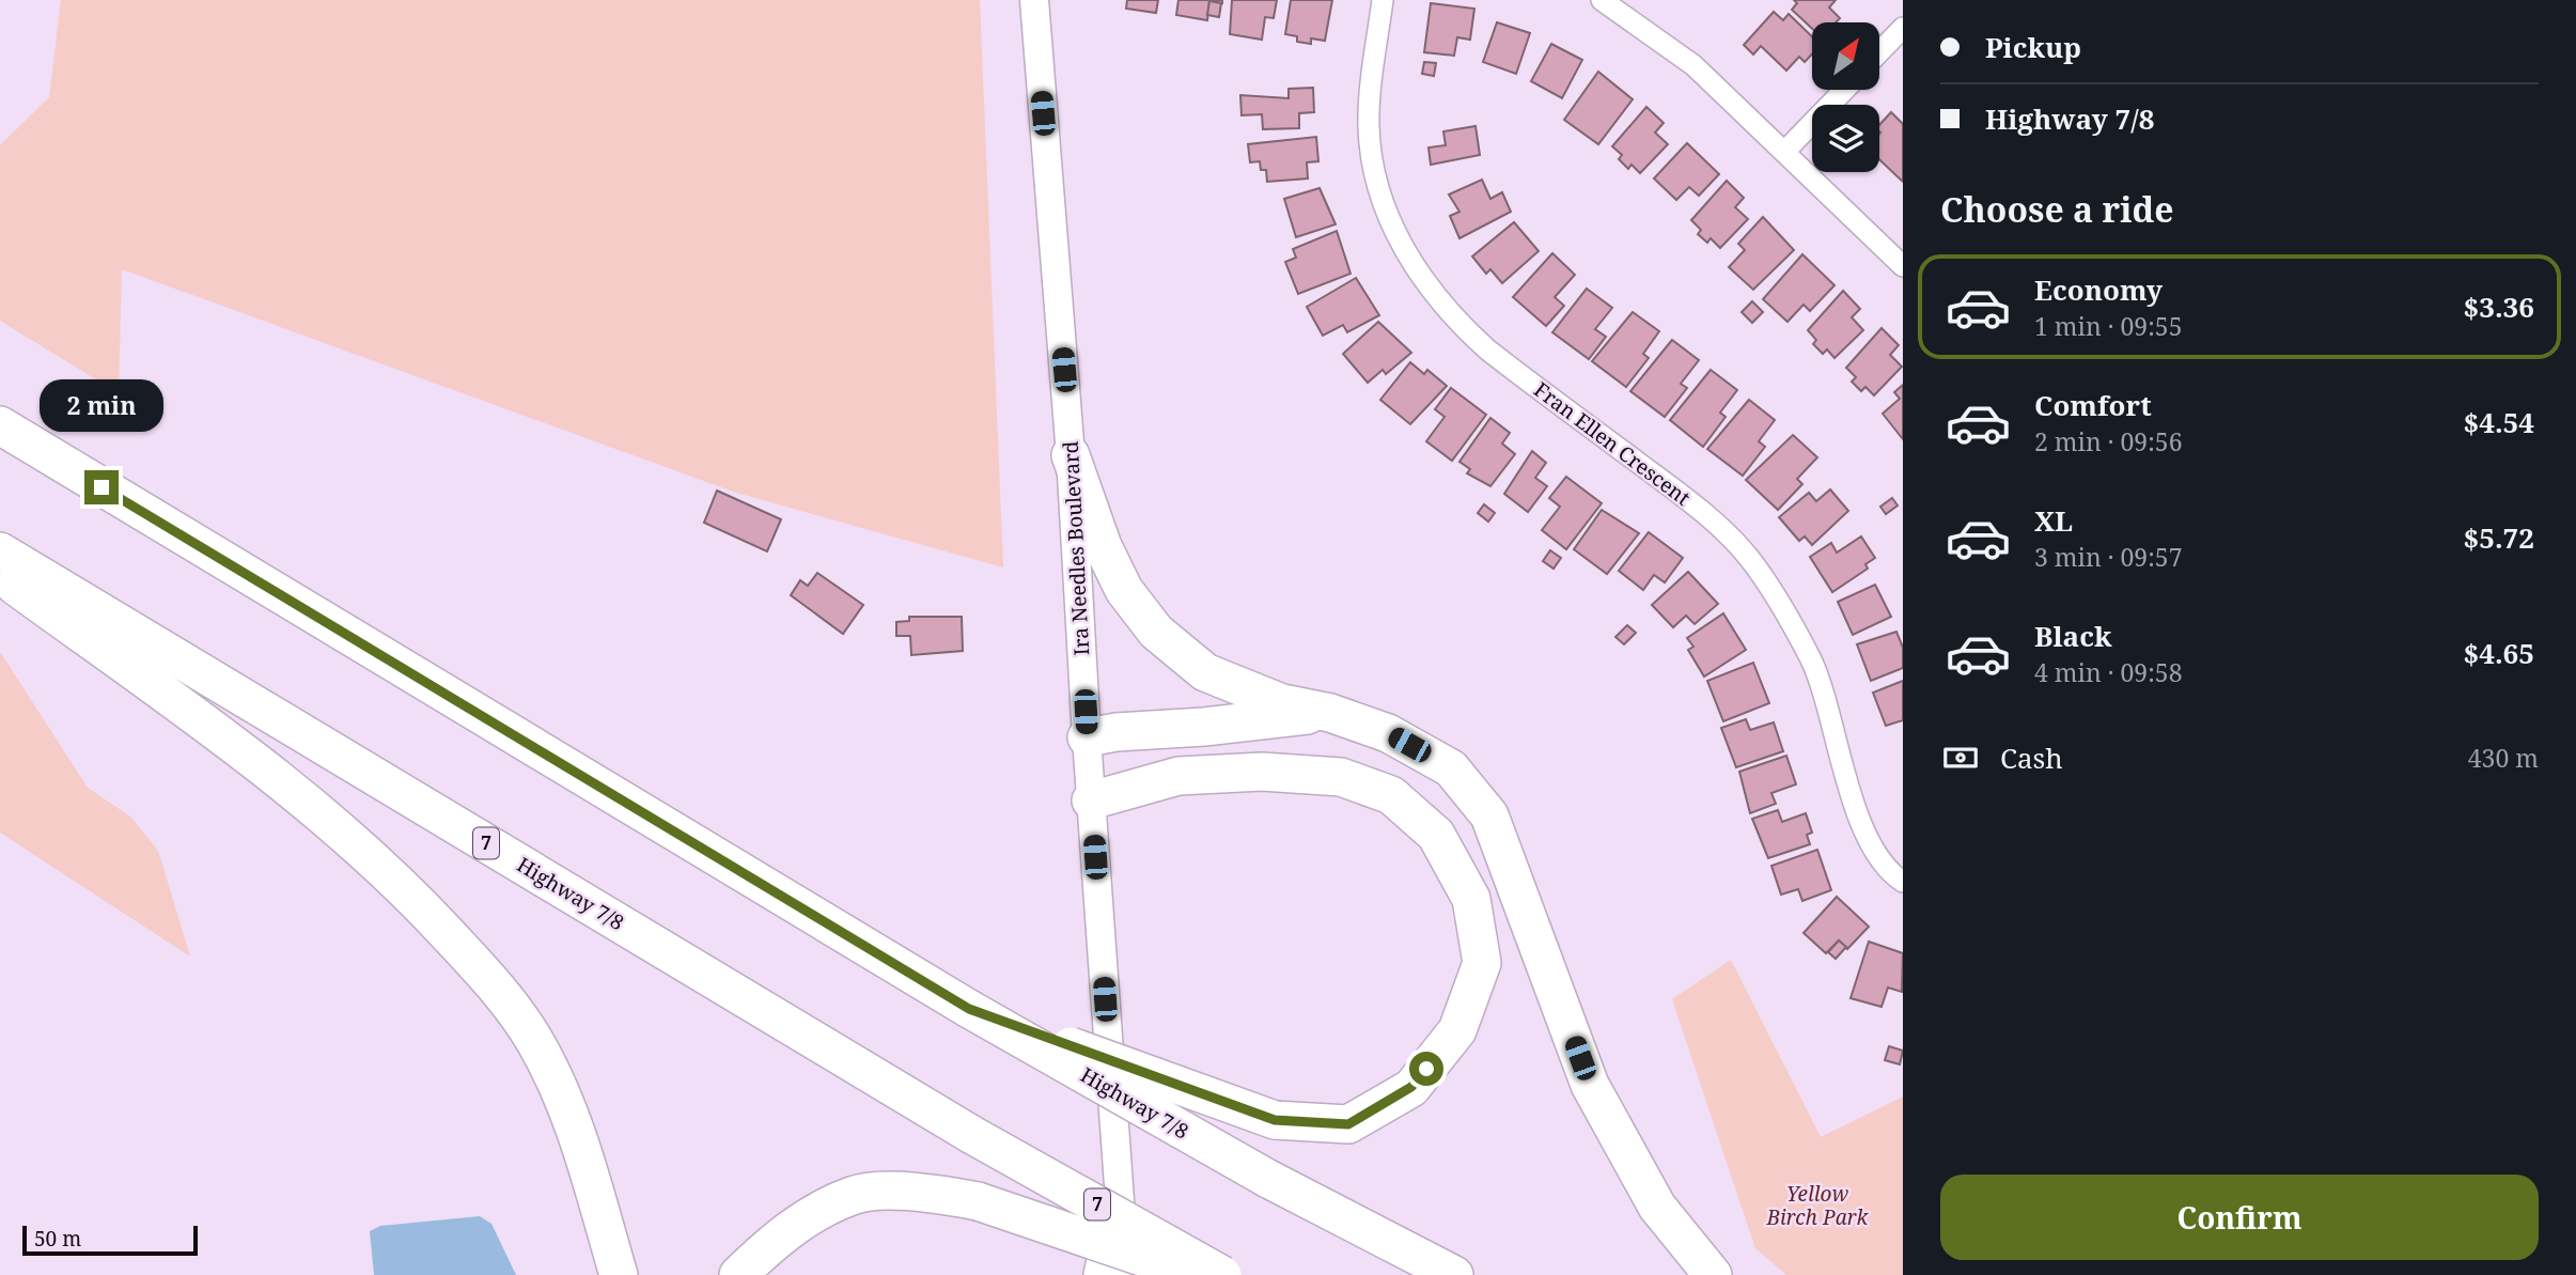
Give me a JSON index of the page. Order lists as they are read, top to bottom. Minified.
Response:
{"streets":{"highway":["7","Highway 7/8"],"main road":["Ira Needles Boulevard"],"street":["Fran Ellen Crescent"]},"parks":["Yellow Birch Park"],"scale_bar":"50 m","north":"top right","page":{"banner":["Pickup","Highway 7/8"],"heading":"Choose a ride","list":[{"name":"Economy","note":"1 min · 09:55","value":"$3.36"},{"name":"Comfort","note":"2 min · 09:56","value":"$4.54"},{"name":"XL","note":"3 min · 09:57","value":"$5.72"},{"name":"Black","note":"4 min · 09:58","value":"$4.65"}],"bubble":"2 min","pay":["Cash","430 m"],"buttons":"Confirm","scale":"50 m"}}
